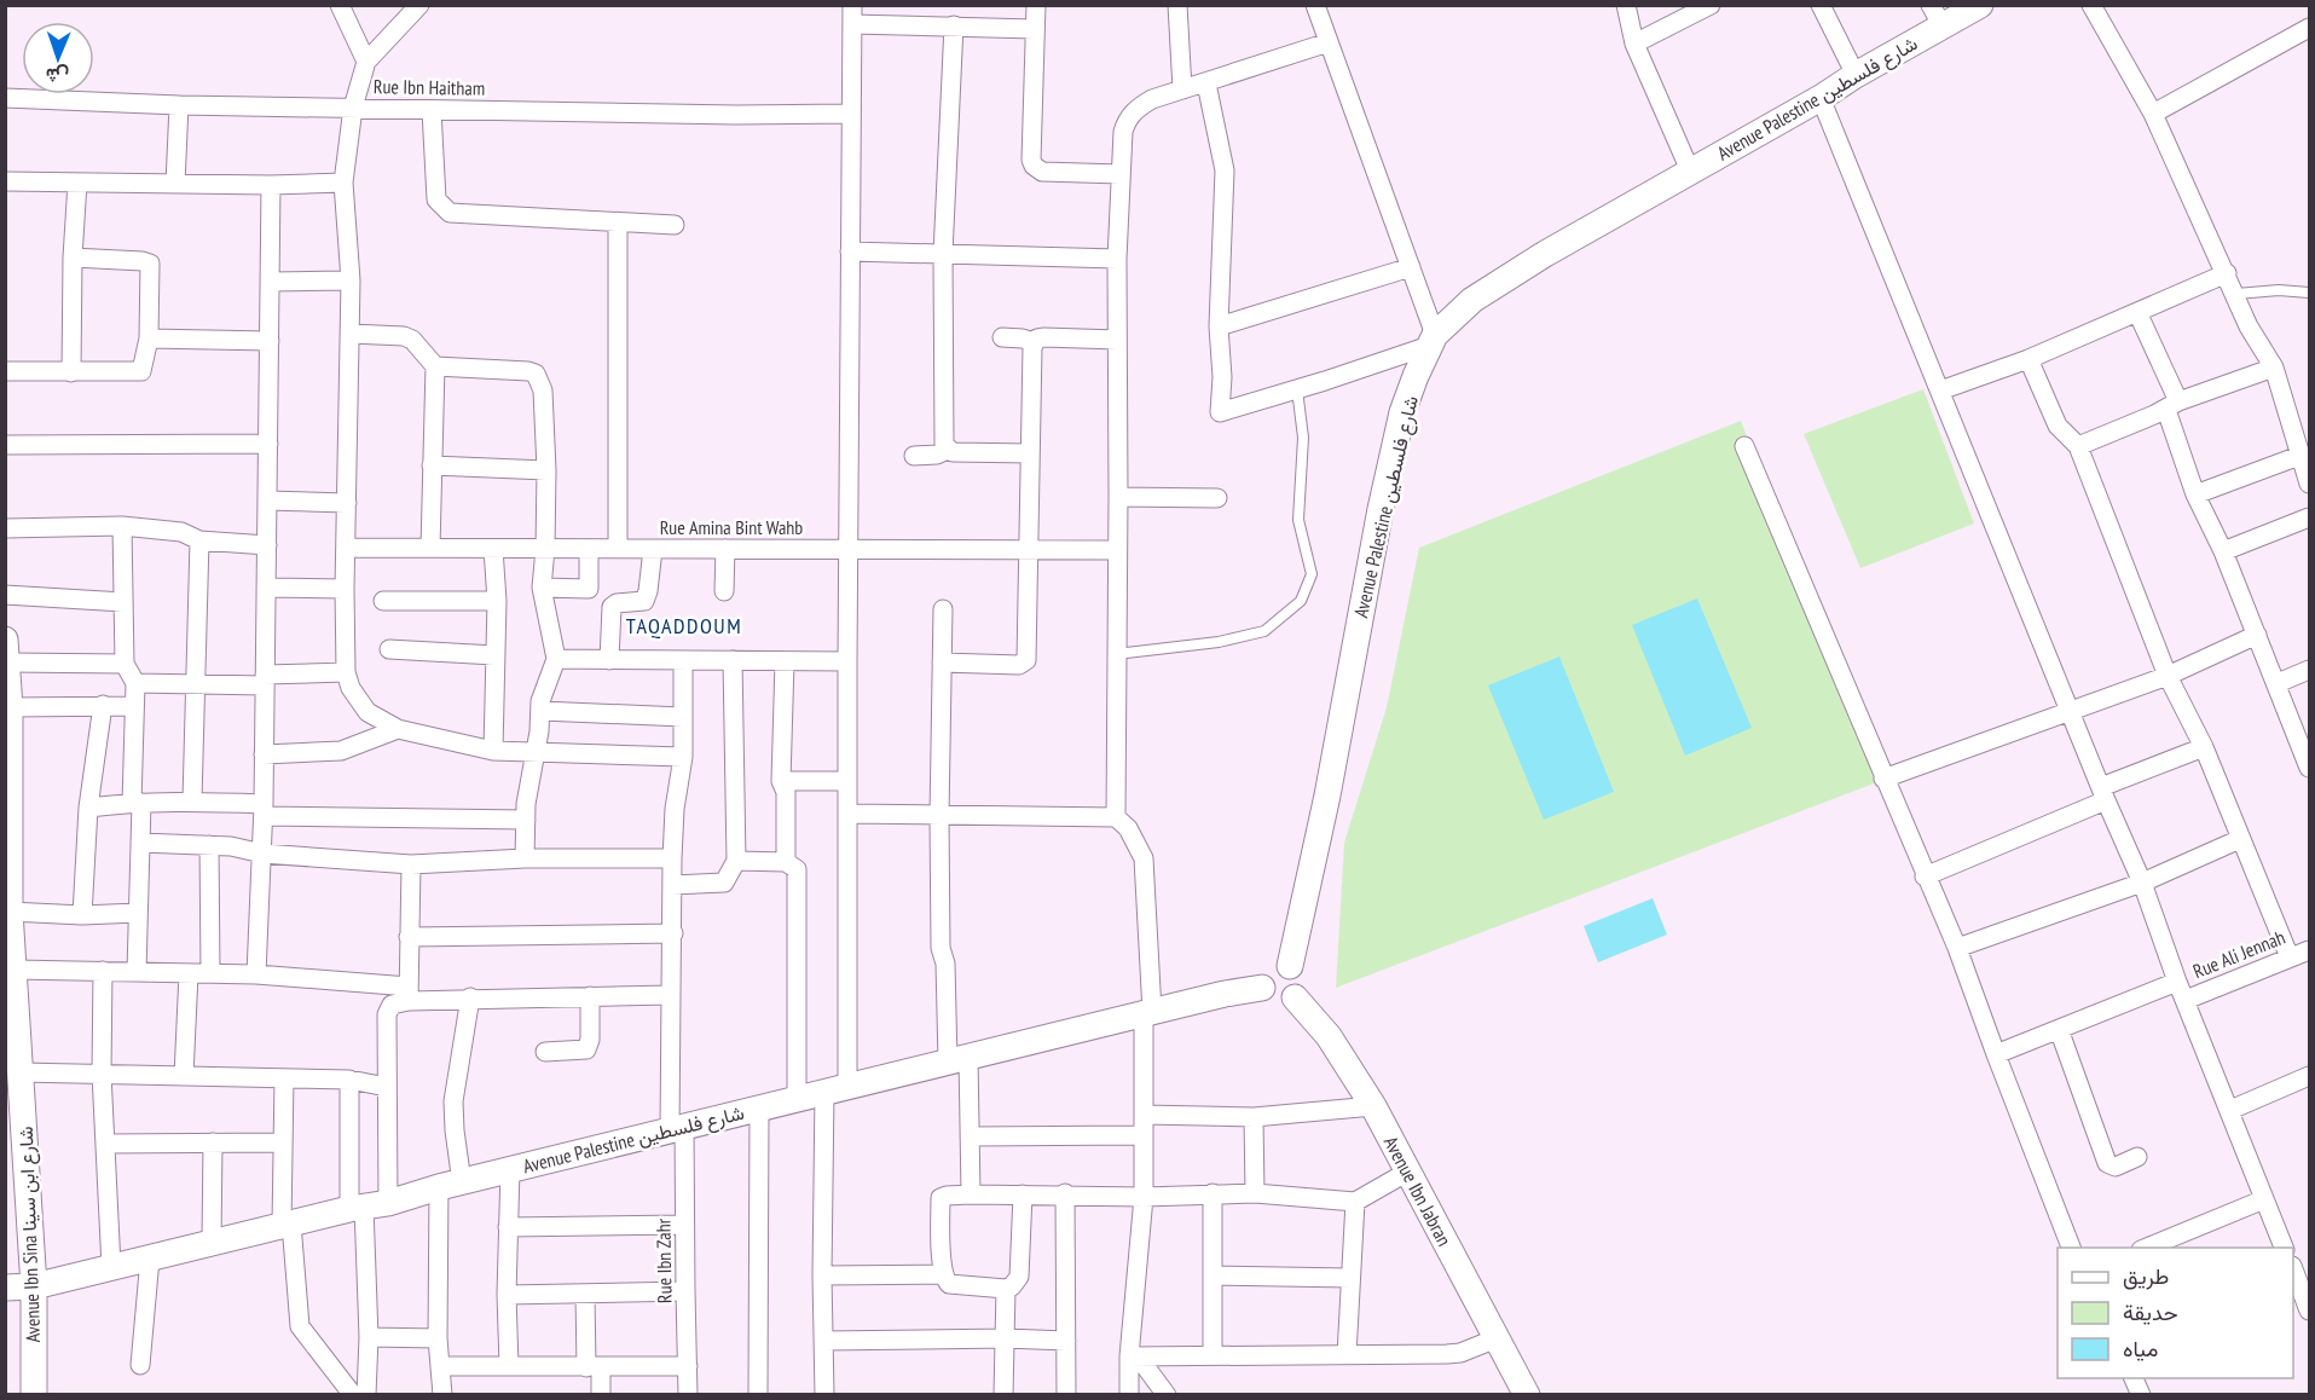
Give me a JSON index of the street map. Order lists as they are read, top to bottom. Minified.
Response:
{"streets":{"street":["Rue Ibn Haitham","Avenue Palestine شارع فلسطين","Rue Amina Bint Wahb","Rue Ali Jennah","Avenue Ibn Jabran","Avenue Ibn Sina شارع ابن سينا","Rue Ibn Zahr"]},"crossings":[["Avenue Palestine شارع فلسطين","Avenue Ibn Jabran"],["Avenue Palestine شارع فلسطين","Avenue Ibn Sina شارع ابن سينا"],["Avenue Palestine شارع فلسطين","Rue Ibn Zahr"]],"districts":["TAQADDOUM"],"legend":["طريق","حديقة","مياه"],"north":"bottom"}
